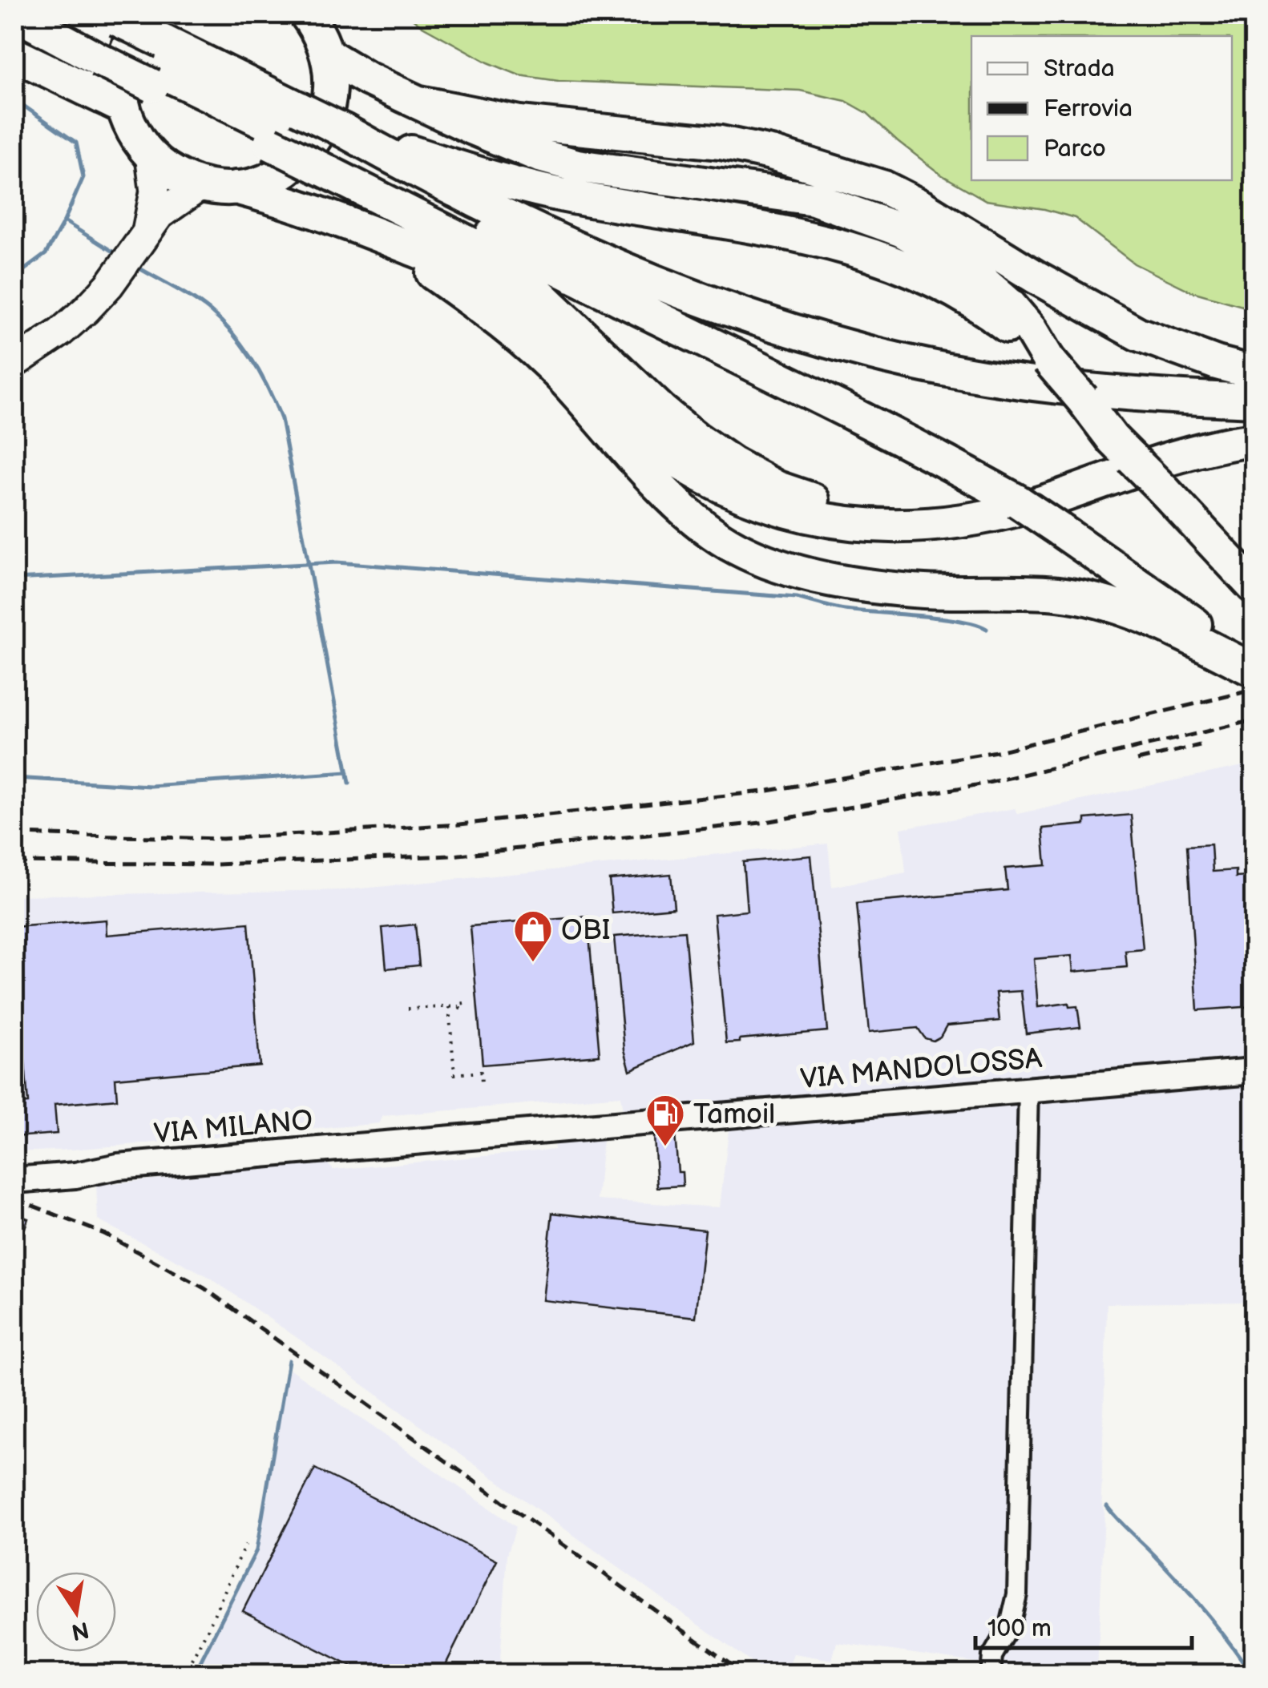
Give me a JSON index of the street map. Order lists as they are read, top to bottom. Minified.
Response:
{"streets":{"main road":["VIA MANDOLOSSA","VIA MILANO"]},"crossings":[["VIA MANDOLOSSA","VIA MILANO"]],"places":{"shop":["OBI"],"fuel station":["Tamoil"]},"legend":["Strada","Ferrovia","Parco"],"scale_bar":"100 m","north":"bottom"}
